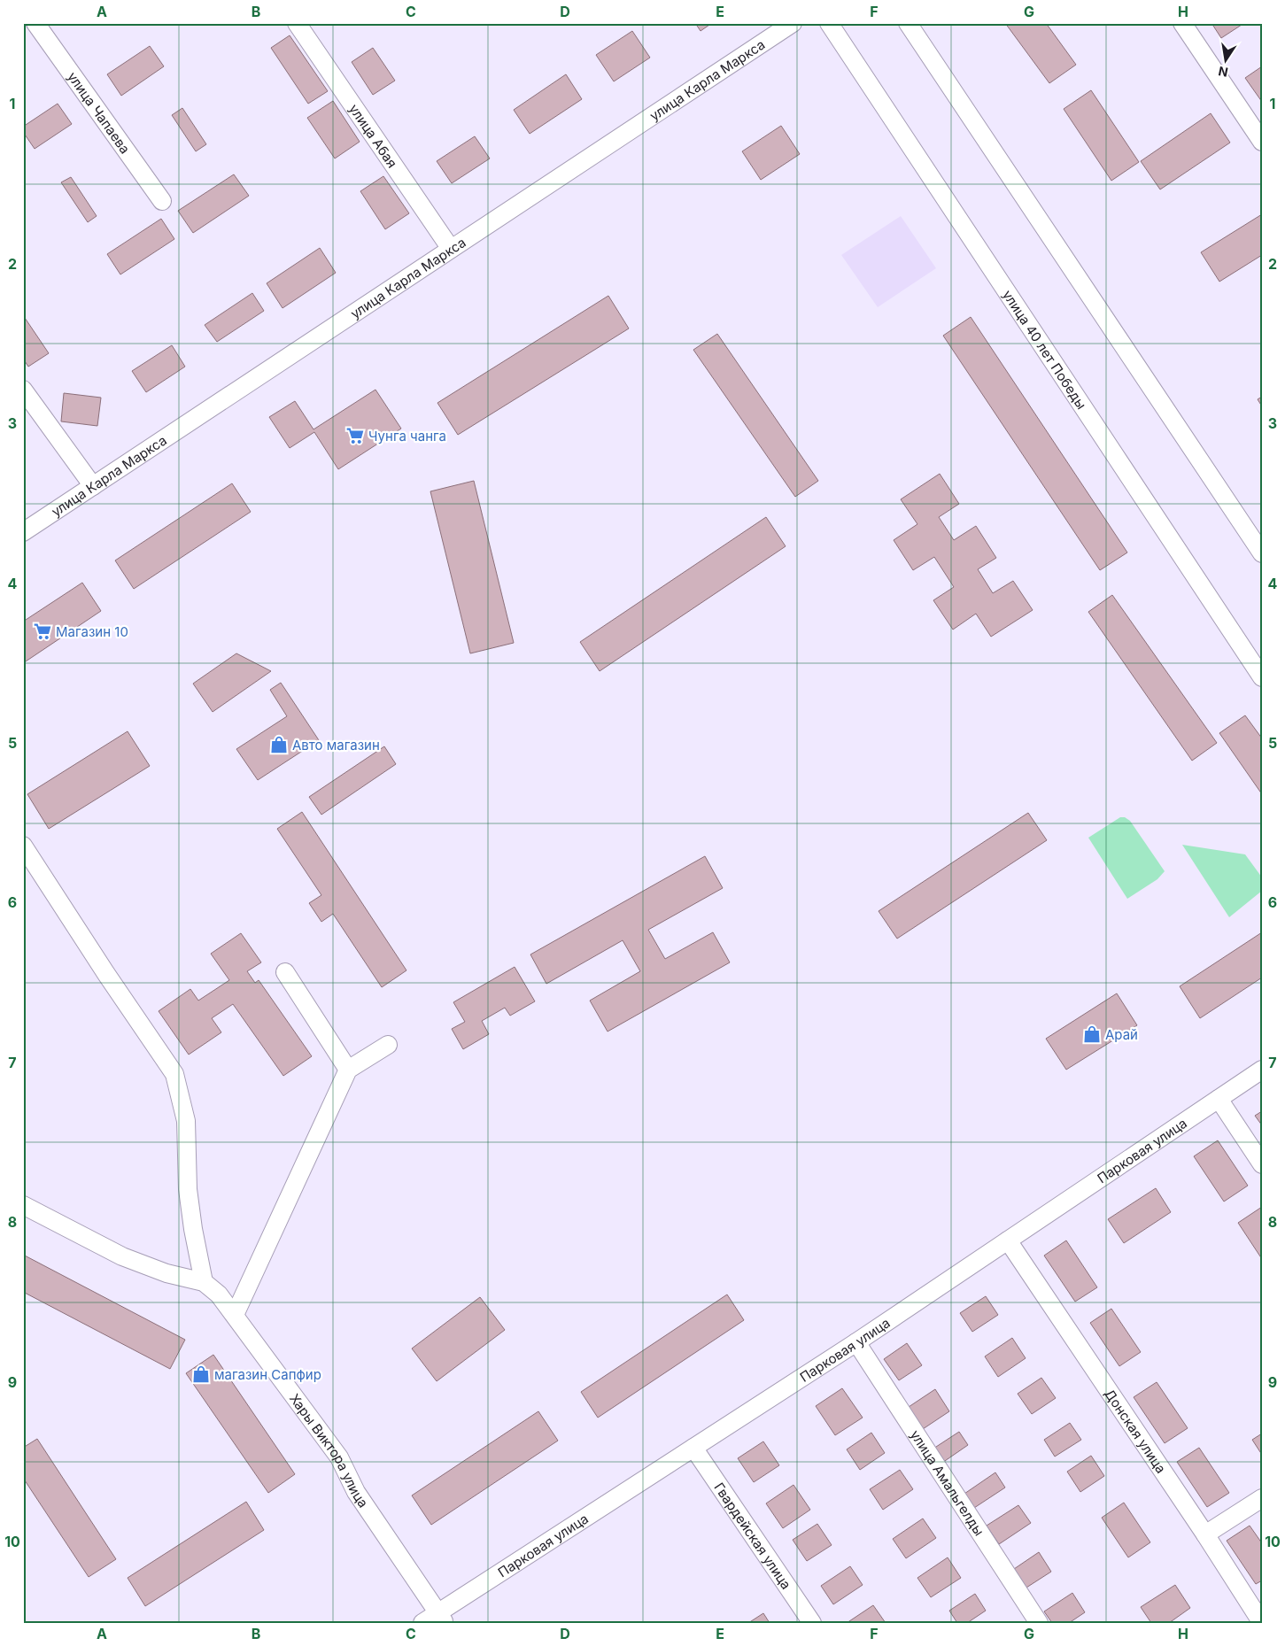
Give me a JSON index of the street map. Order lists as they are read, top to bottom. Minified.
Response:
{"streets":{"street":["улица Карла Маркса","улица Чапаева","улица Абая","улица 40 лет Победы","Парковая улица","Донская улица","Хары Виктора улица","улица Амальгелды","Гвардейская улица"]},"crossings":[["улица Карла Маркса","улица Абая"],["Парковая улица","Донская улица"],["Парковая улица","Хары Виктора улица"],["Парковая улица","улица Амальгелды"],["Парковая улица","Гвардейская улица"]],"places":{"supermarket":["Чунга чанга","Магазин 10"],"shop":["Авто магазин","Арай","магазин Сапфир"]},"north":"bottom","grid":{"columns":["A","B","C","D","E","F","G","H"],"rows":["1","2","3","4","5","6","7","8","9","10"]}}
